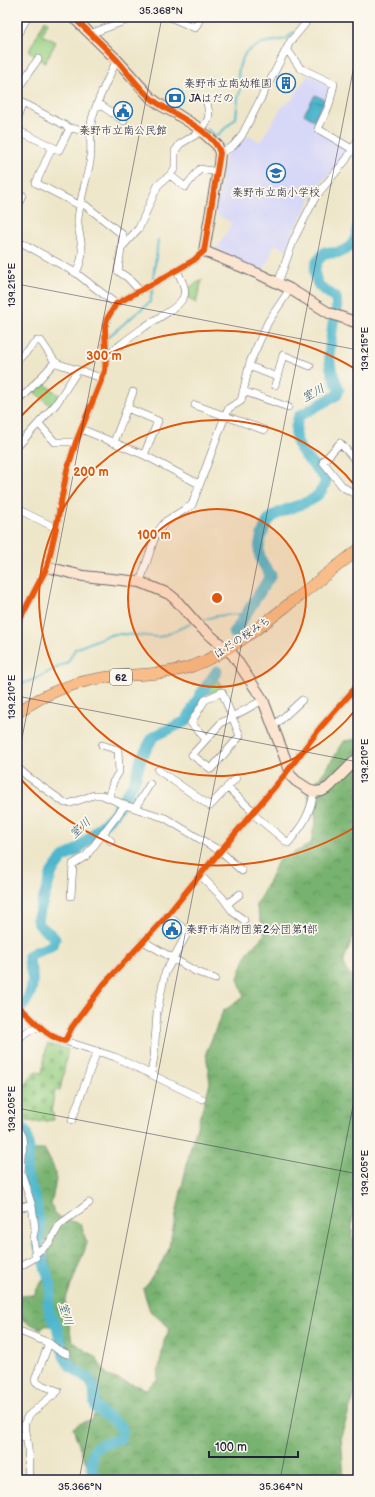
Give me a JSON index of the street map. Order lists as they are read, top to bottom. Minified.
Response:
{"streets":{"main road":["はだの桜みち","62"]},"water":["室川"],"places":{"building":["秦野市立南幼稚園"],"bank":["JAはだの"],"public building":["秦野市立南公民館","秦野市消防団第2分団第1部"],"school or university":["秦野市立南小学校"]},"scale_bar":"100 m","coordinates":["35.368°N","139.215°E","139.210°E","139.205°E","35.366°N","35.364°N"],"rings":["300 m","200 m","100 m"]}
